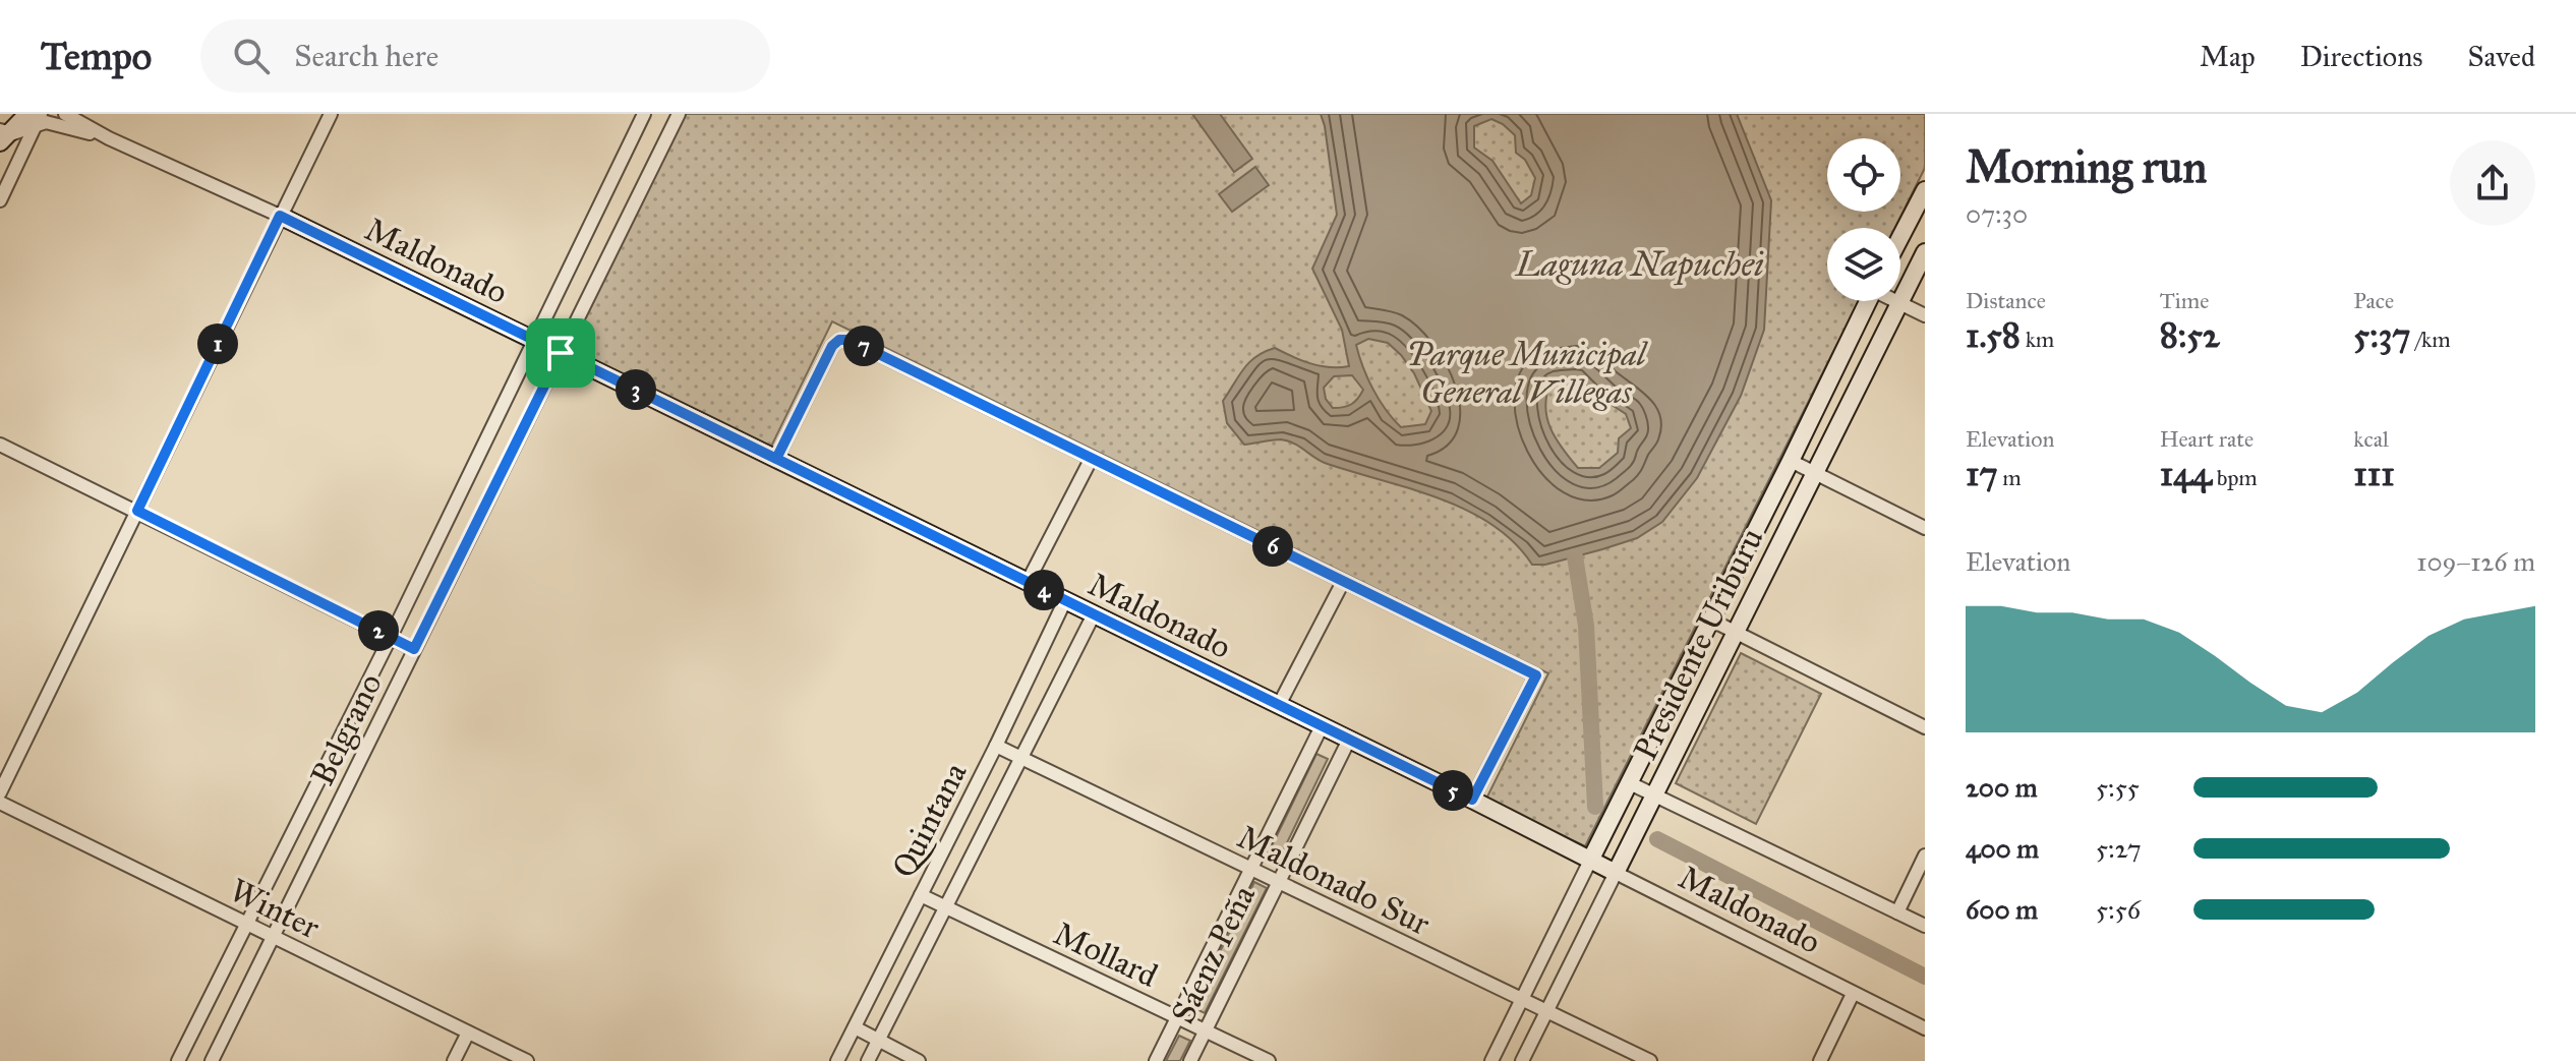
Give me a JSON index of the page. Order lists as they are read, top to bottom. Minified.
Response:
{"streets":{"street":["Maldonado","Presidente Uriburu","Belgrano","Quintana","Maldonado Sur","Winter","Mollard","Sáenz Peña"]},"crossings":[["Maldonado","Presidente Uriburu"],["Maldonado","Belgrano"],["Maldonado","Quintana"],["Maldonado","Sáenz Peña"],["Presidente Uriburu","Maldonado Sur"],["Belgrano","Winter"],["Quintana","Maldonado Sur"],["Quintana","Mollard"],["Maldonado Sur","Sáenz Peña"],["Mollard","Sáenz Peña"]],"water":["Laguna Napuchei"],"parks":["Parque Municipal General Villegas"],"page":{"header":"Tempo","search":"Search here","nav":["Map","Directions","Saved"],"heading":["Morning run","07:30"],"stats":[["Distance","1.58 km"],["Time","8:52"],["Pace","5:37 /km"],["Elevation","17 m"],["Heart rate","144 bpm"],["kcal","111"]],"pins":["1","7","3","6","4","2","5"],"chart":["Elevation","109–126 m"],"list":[{"name":"200 m","note":"5:55"},{"name":"400 m","note":"5:27"},{"name":"600 m","note":"5:56"}]}}
